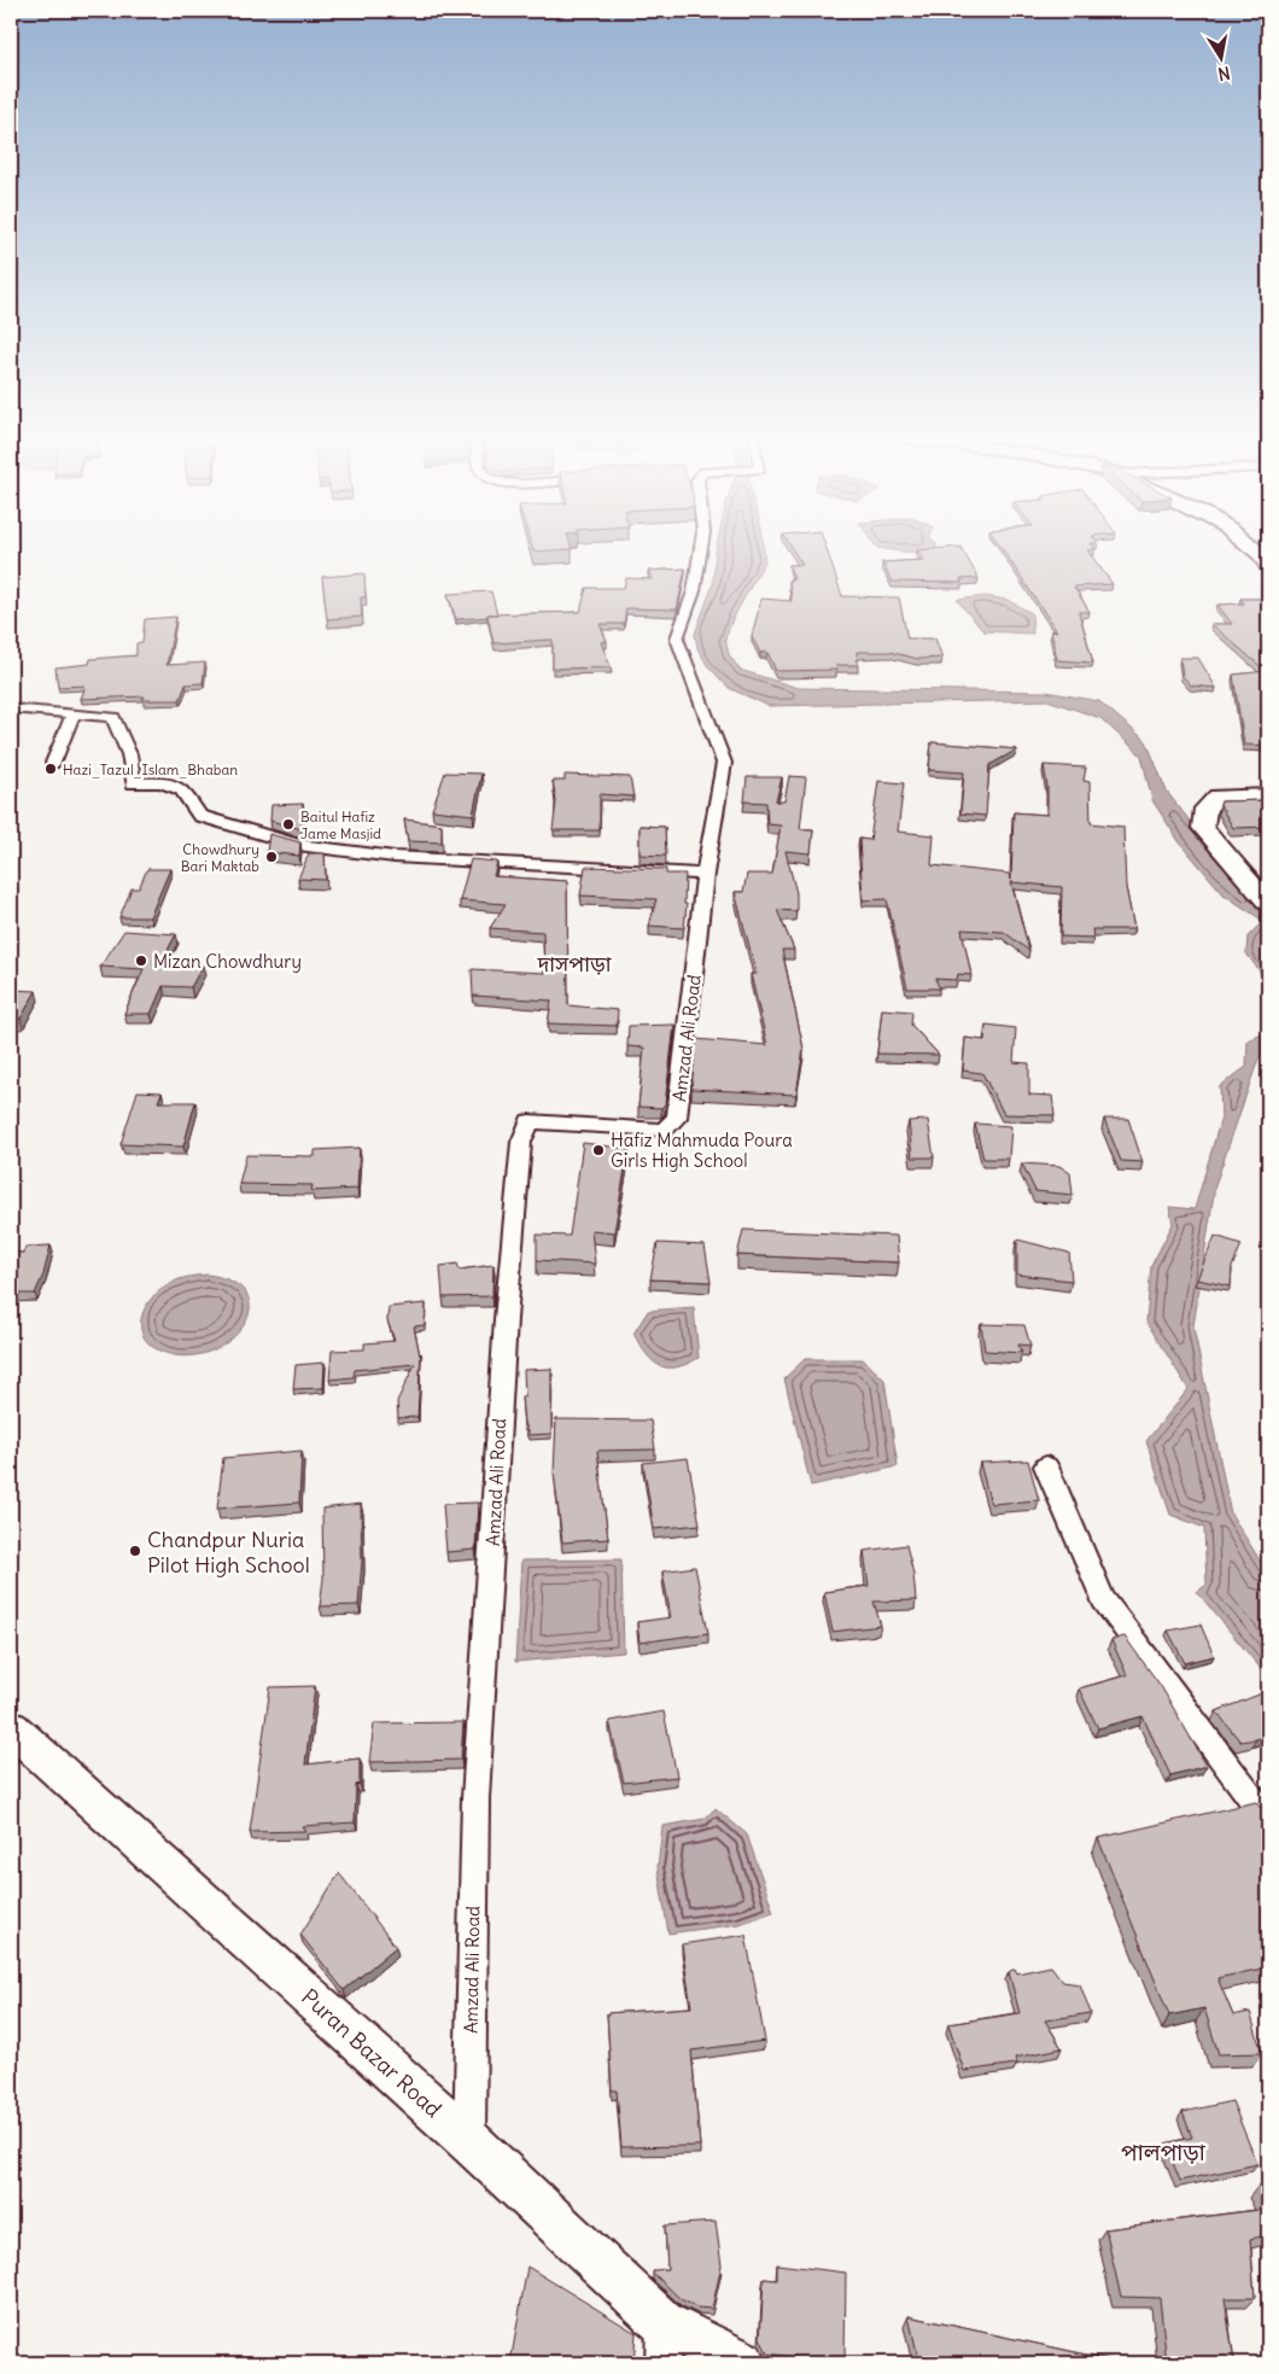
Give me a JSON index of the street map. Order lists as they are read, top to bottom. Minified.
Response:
{"streets":{"main road":["Puran Bazar Road"],"street":["Amzad Ali Road"]},"crossings":[["Amzad Ali Road","Puran Bazar Road"]],"districts":["দাসপাড়া","পালপাড়া"],"places":["Hazi_Tazul_Islam_Bhaban","Baitul Hafiz Jame Masjid","Chowdhury Bari Maktab","Mizan Chowdhury","Hafiz Mahmuda Poura Girls High School","Chandpur Nuria Pilot High School"],"north":"bottom"}
